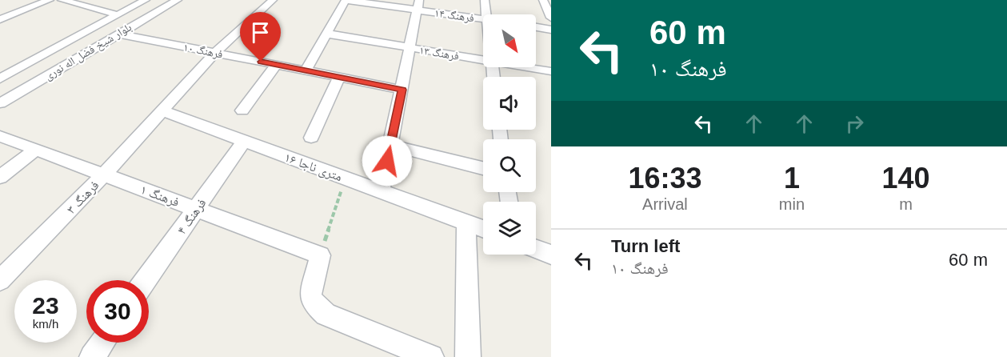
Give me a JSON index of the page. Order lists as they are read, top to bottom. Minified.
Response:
{"streets":{"street":["فرهنگ ۱۴","فرهنگ ۱۰","بلوار شیخ فضل اله نوری","فرهنگ ۱۳","۱۶ متری ناجا","فرهنگ ۱","فرهنگ ۳","فرهنگ ۴"]},"crossings":[["فرهنگ ۱۰","بلوار شیخ فضل اله نوری"],["فرهنگ ۱۰","فرهنگ ۳"],["۱۶ متری ناجا","فرهنگ ۳"],["۱۶ متری ناجا","فرهنگ ۴"],["فرهنگ ۱","فرهنگ ۳"],["فرهنگ ۱","فرهنگ ۴"]],"north":"bottom right","page":{"turn":["60 m","فرهنگ ۱۰"],"eta":["16:33","Arrival","1","min","140","m"],"list":[{"name":"Turn left","note":"فرهنگ ۱۰","value":"60 m"}],"speed":"23 km/h","limit":"30"}}
